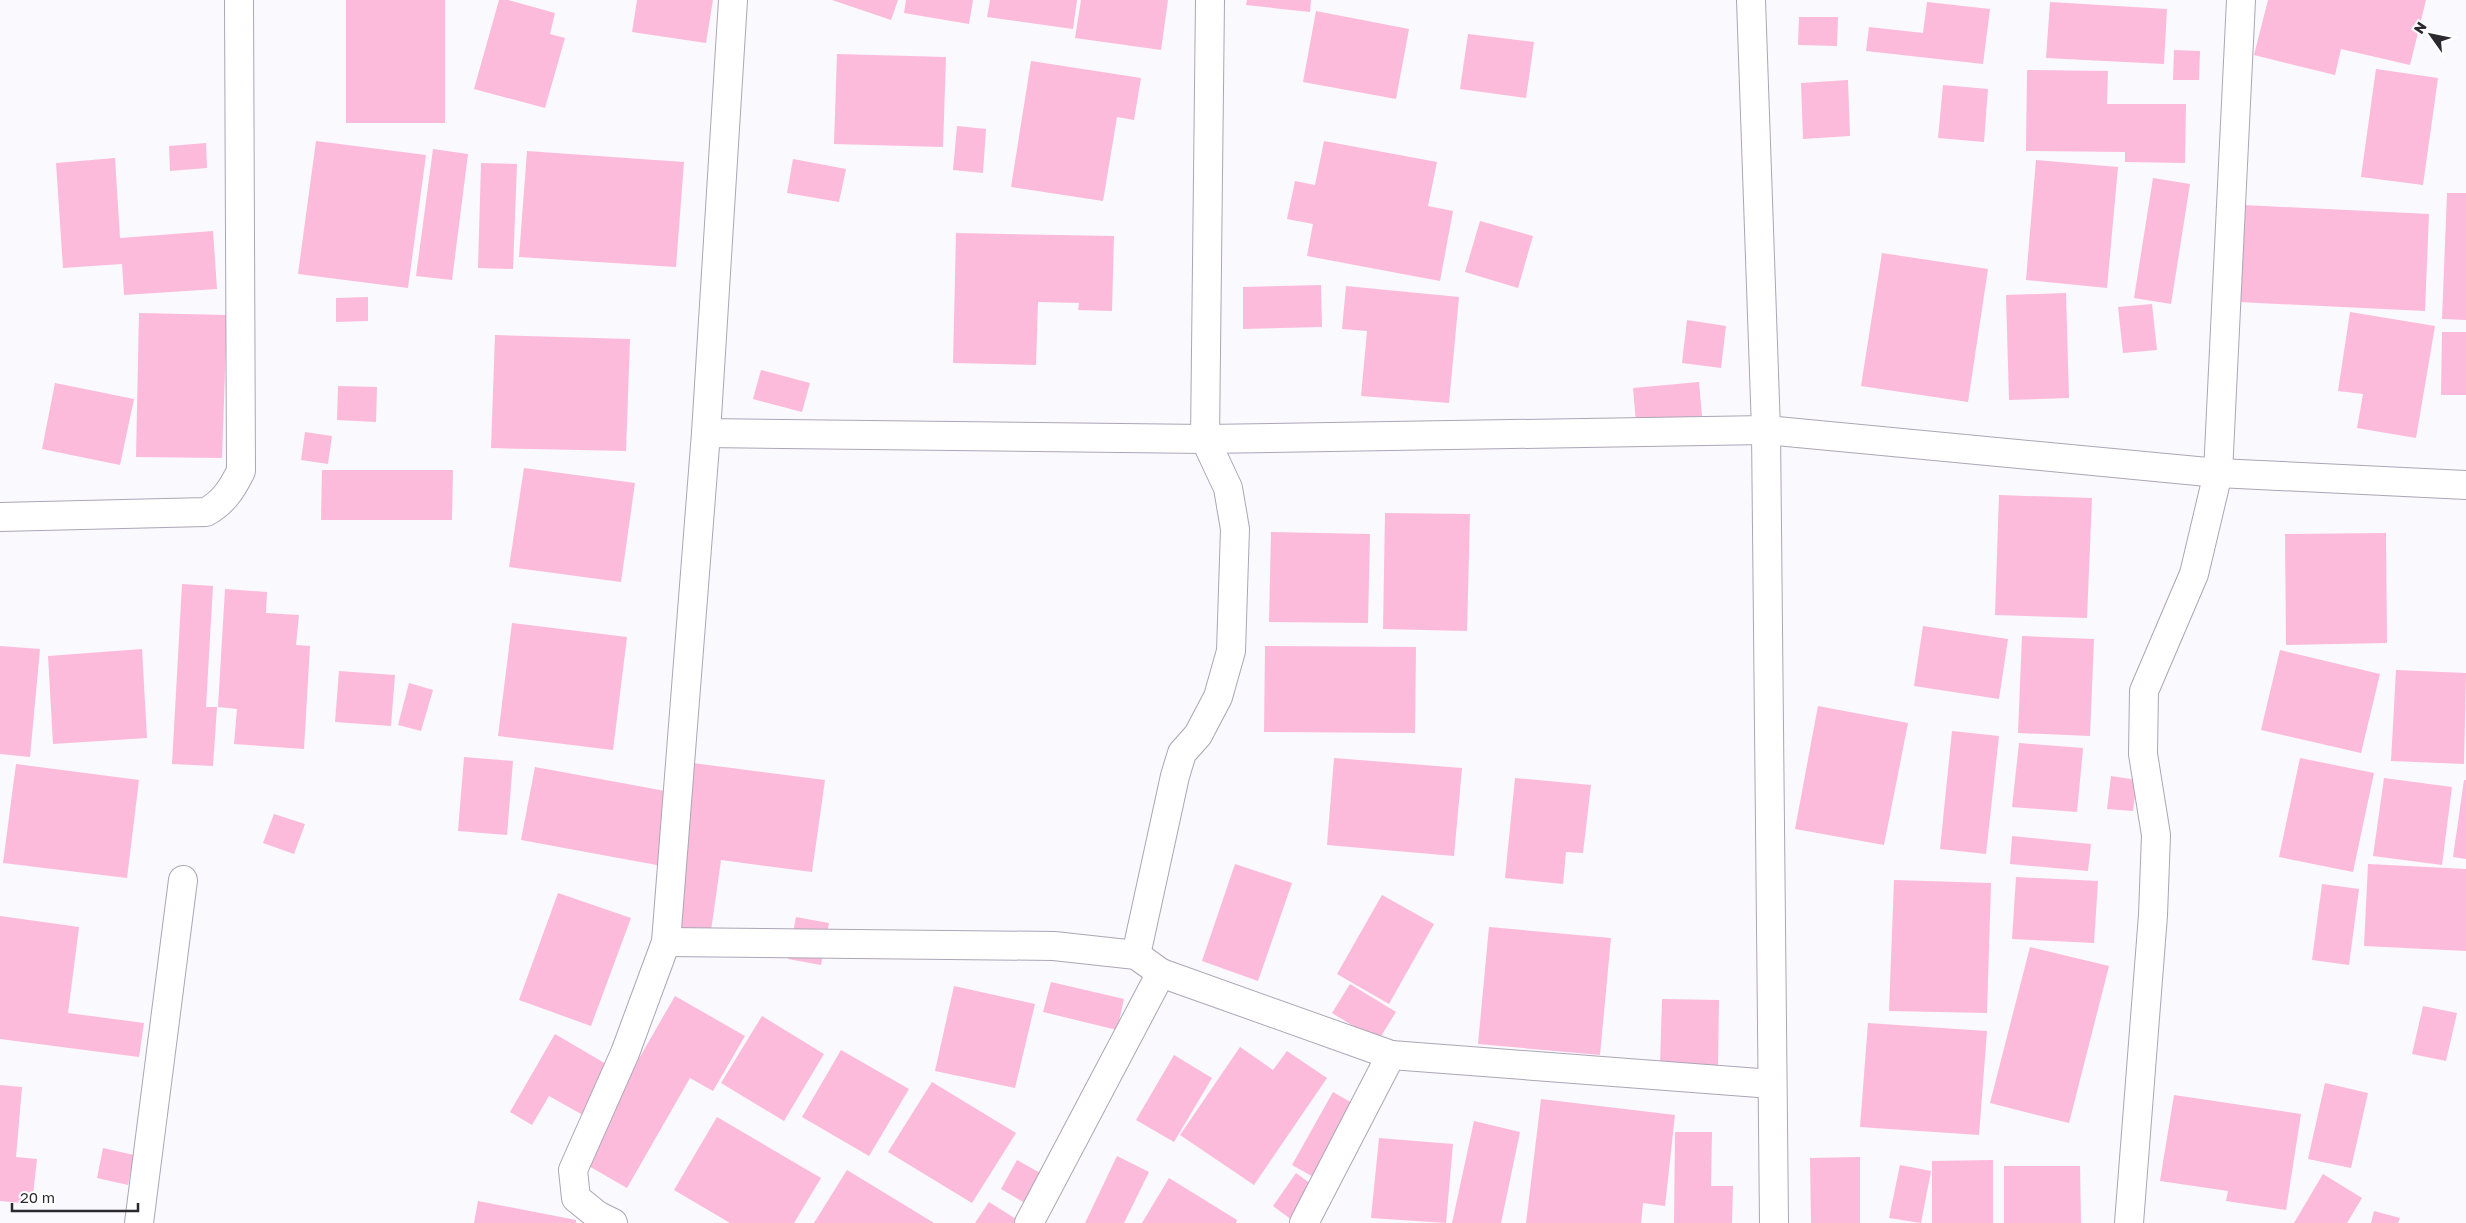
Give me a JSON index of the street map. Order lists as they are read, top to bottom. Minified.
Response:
{"scale_bar":"20 m","north":"top left"}
